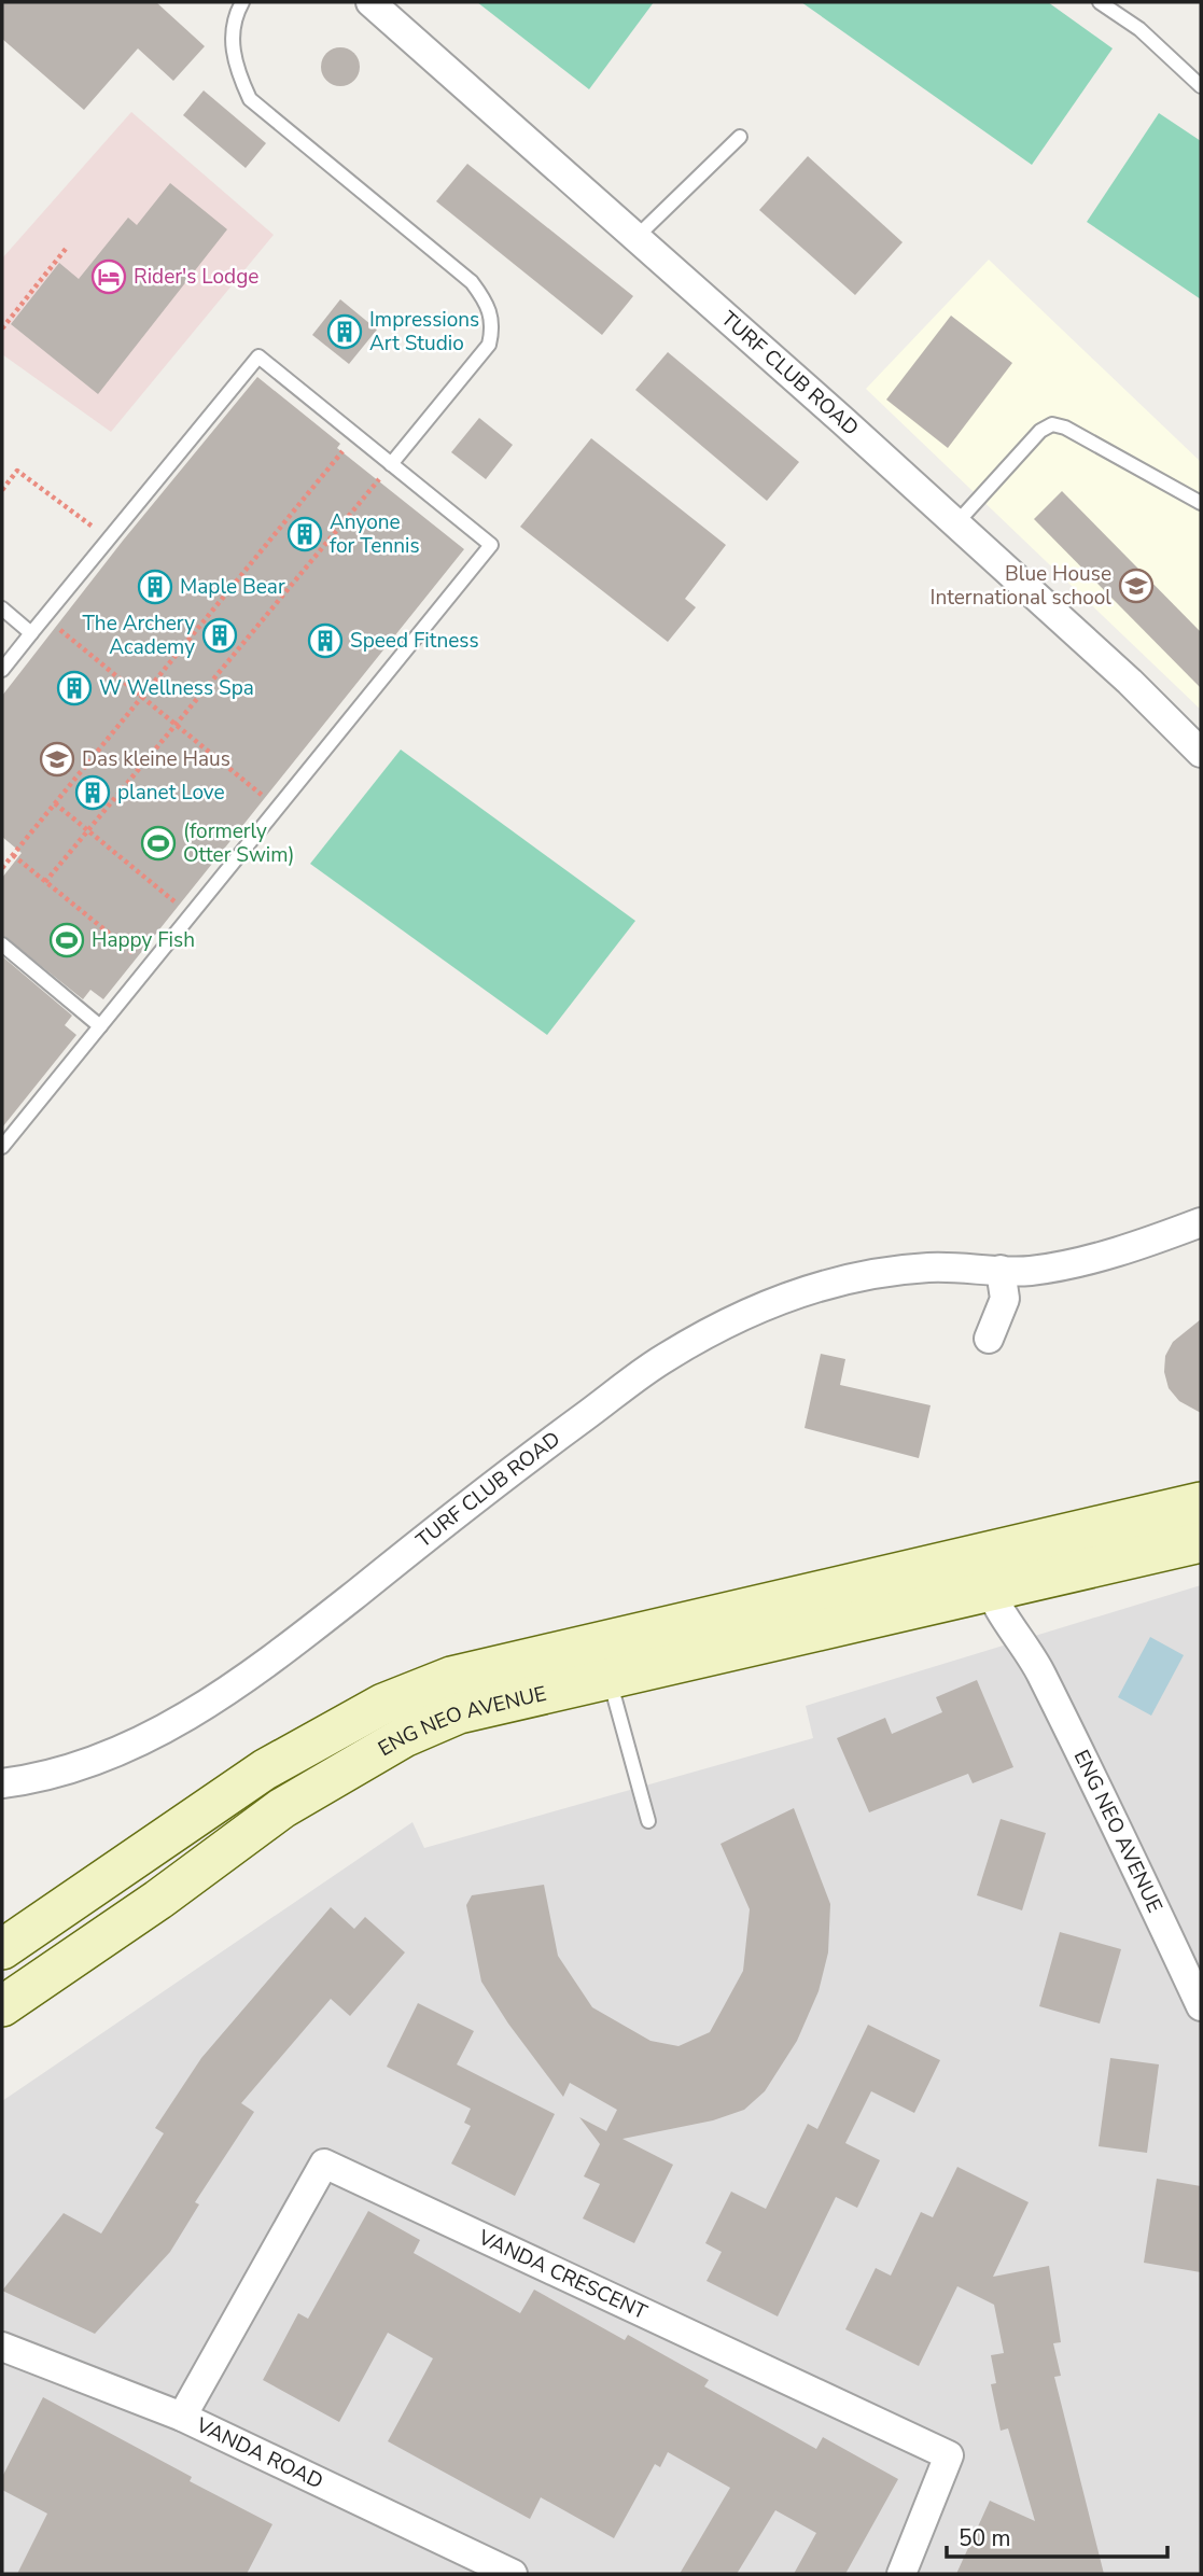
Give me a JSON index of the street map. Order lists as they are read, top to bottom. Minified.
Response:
{"streets":{"main road":["ENG NEO AVENUE"],"street":["TURF CLUB ROAD","VANDA CRESCENT","VANDA ROAD"]},"crossings":[["VANDA CRESCENT","VANDA ROAD"]],"places":{"hotel":["Rider's Lodge"],"building":["Impressions Art Studio","Anyone for Tennis","Maple Bear","The Archery Academy","Speed Fitness","W Wellness Spa","planet Love"],"school or university":["Blue House International school","Das kleine Haus"],"sports":["(formerly Otter Swim)","Happy Fish"]},"scale_bar":"50 m"}
